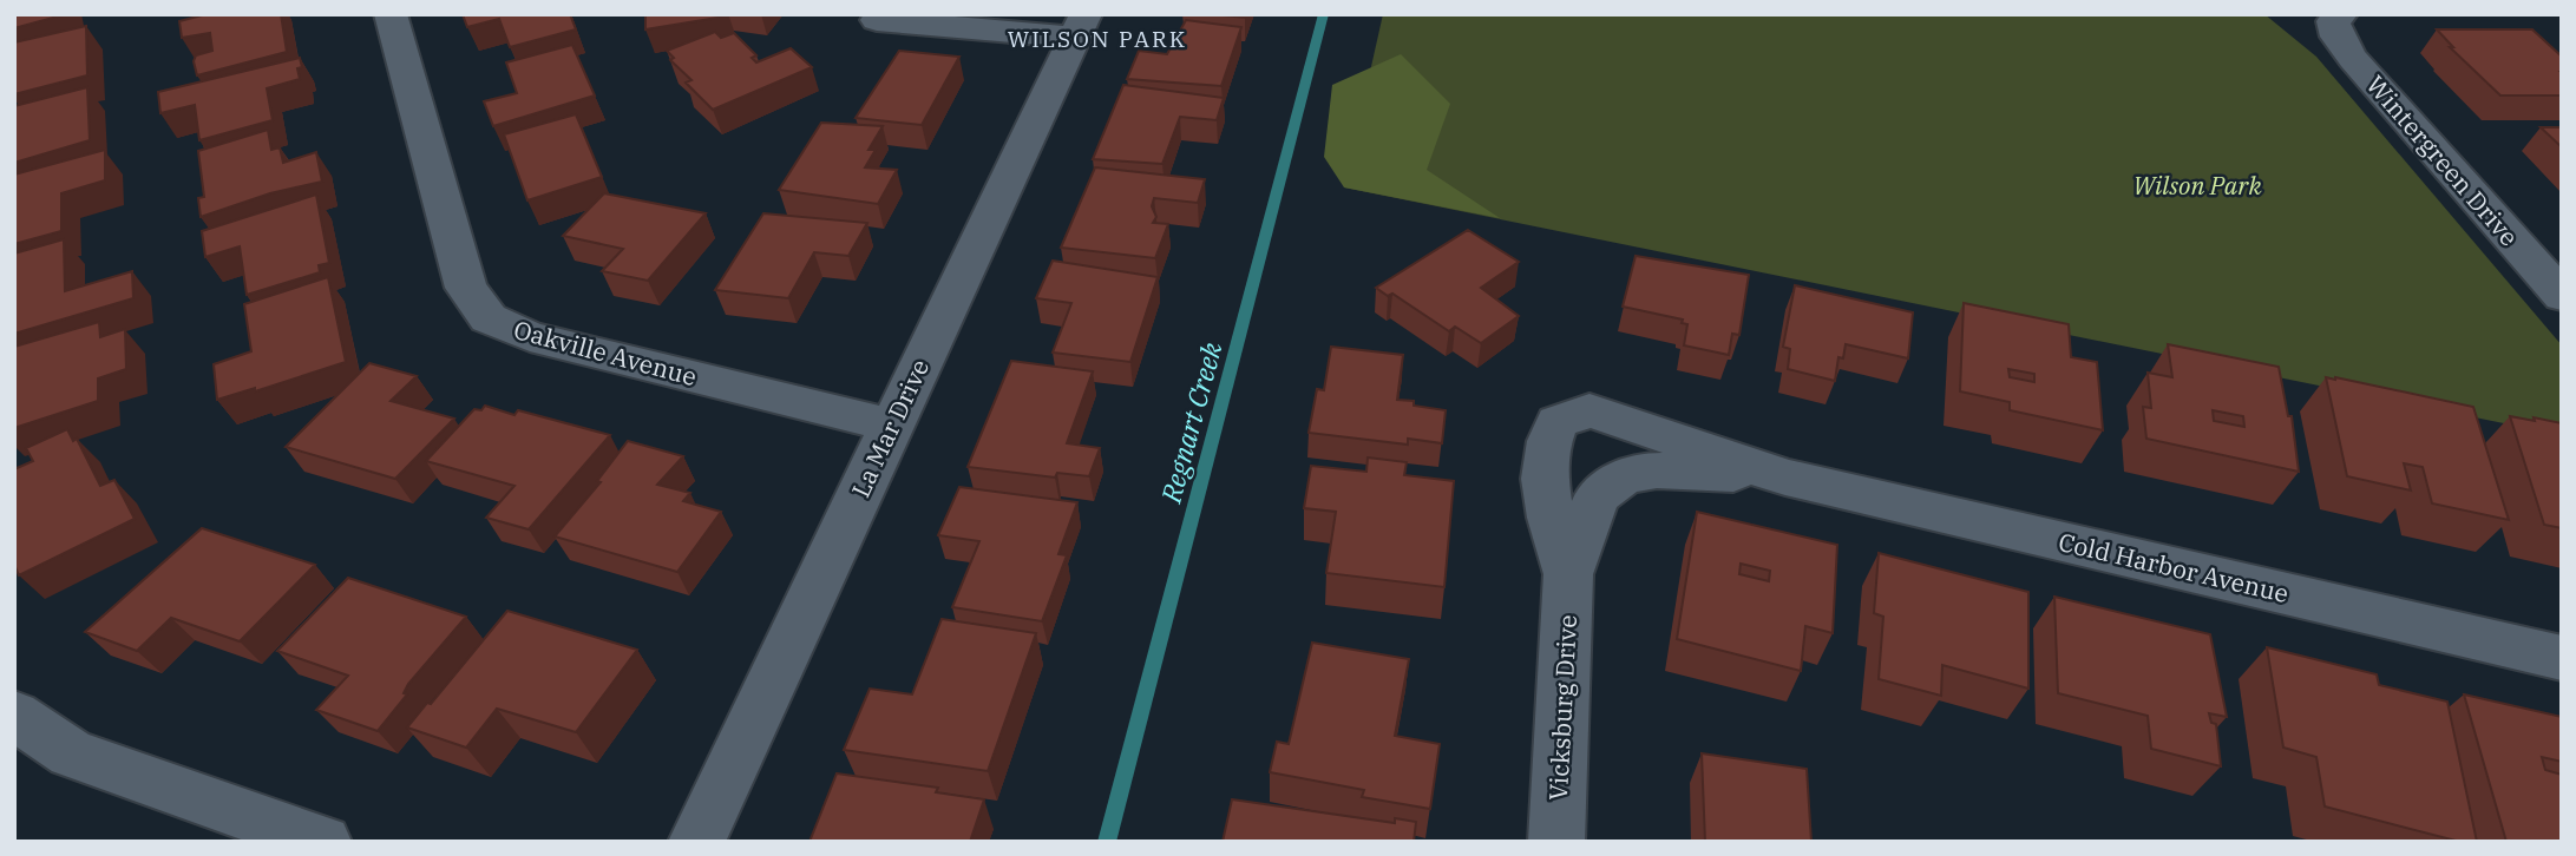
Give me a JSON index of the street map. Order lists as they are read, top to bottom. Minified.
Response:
{"streets":{"street":["Wintergreen Drive","Oakville Avenue","La Mar Drive","Cold Harbor Avenue","Vicksburg Drive"]},"crossings":[["Oakville Avenue","La Mar Drive"],["Cold Harbor Avenue","Vicksburg Drive"]],"districts":["WILSON PARK"],"water":["Regnart Creek"],"parks":["Wilson Park"]}
